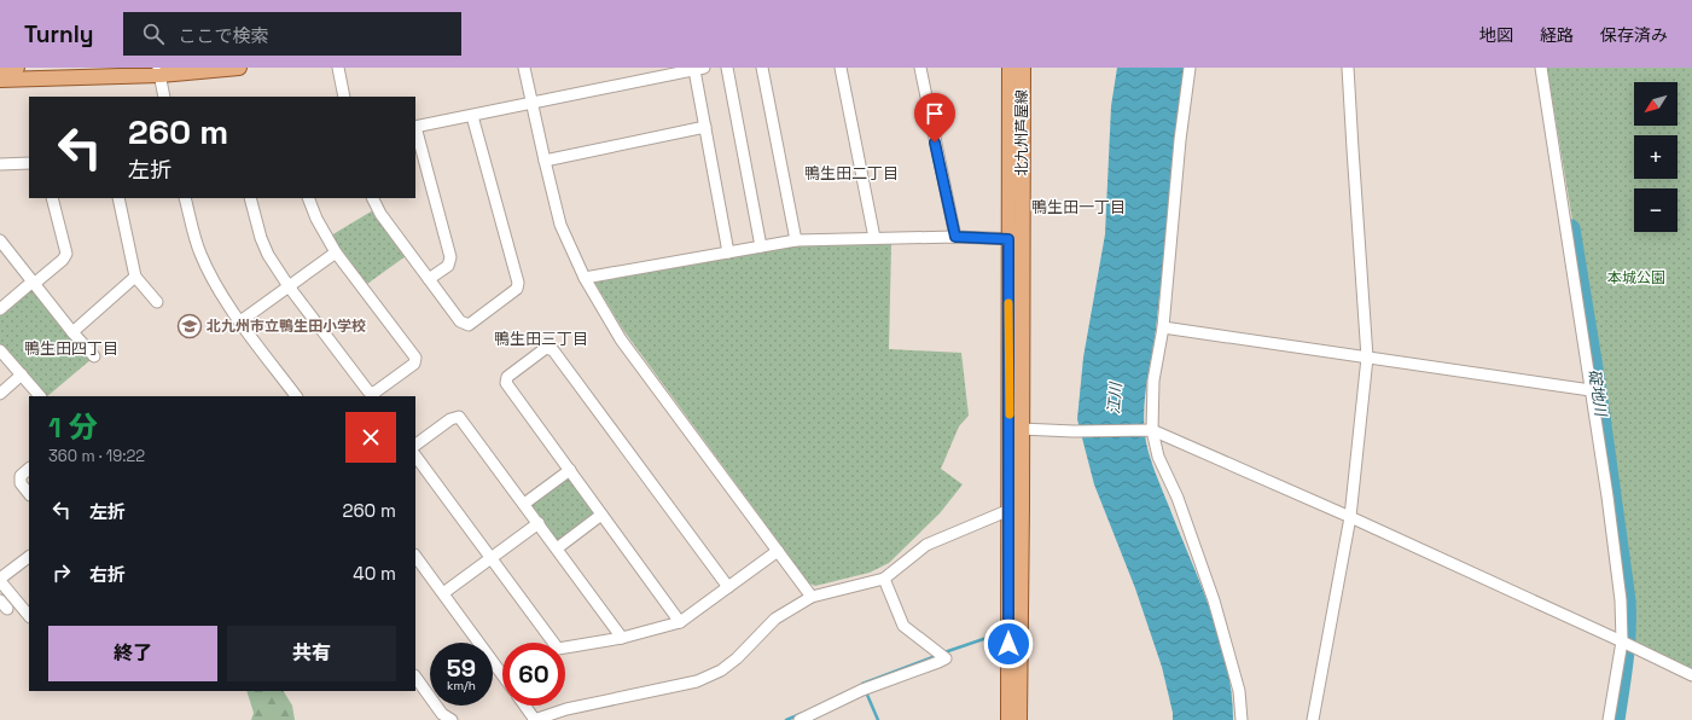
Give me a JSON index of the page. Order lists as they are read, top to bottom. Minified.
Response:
{"streets":{"main road":["北九州芦屋線"]},"districts":["鴨生田二丁目","鴨生田一丁目","鴨生田三丁目","鴨生田四丁目"],"water":["碇地川","江川"],"parks":["本城公園"],"places":{"school or university":["北九州市立鴨生田小学校"]},"north":"bottom left","page":{"header":"Turnly","search":"ここで検索","nav":["地図","経路","保存済み"],"map_buttons":["+","−"],"turn":["260 m","左折"],"heading":["1 分","360 m · 19:22"],"list":[{"name":"左折","value":"260 m"},{"name":"右折","value":"40 m"}],"buttons":["終了","共有"],"speed":"59 km/h","limit":"60"}}
